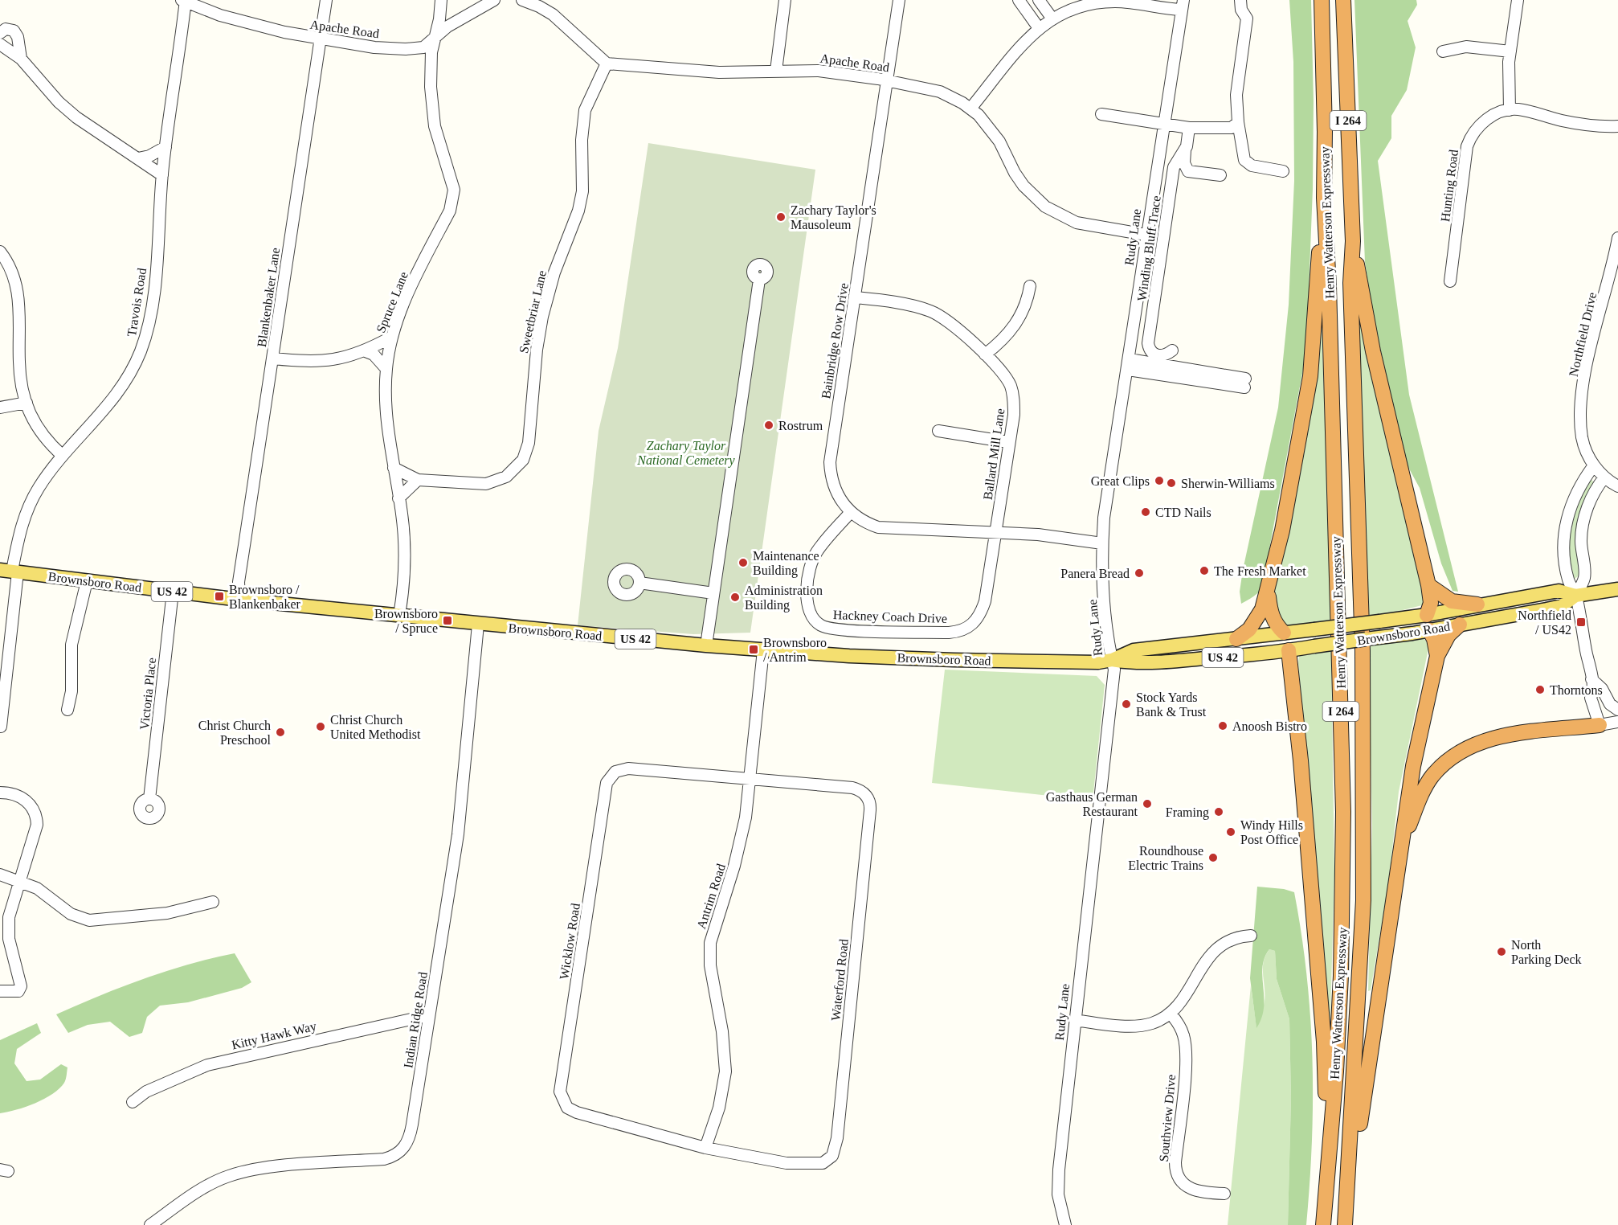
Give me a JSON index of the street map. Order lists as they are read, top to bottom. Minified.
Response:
{"streets":{"highway":["I 264","Henry Watterson Expressway"],"main road":["Brownsboro Road","US 42"],"street":["Apache Road","Hunting Road","Rudy Lane","Winding Bluff Trace","Blankenbaker Lane","Travois Road","Spruce Lane","Sweetbriar Lane","Northfield Drive","Bainbridge Row Drive","Ballard Mill Lane","Hackney Coach Drive","Victoria Place","Antrim Road","Wicklow Road","Waterford Road","Indian Ridge Road","Kitty Hawk Way","Southview Drive"]},"crossings":[["Apache Road","Rudy Lane"],["Apache Road","Blankenbaker Lane"],["Apache Road","Travois Road"],["Apache Road","Spruce Lane"],["Apache Road","Sweetbriar Lane"],["Apache Road","Bainbridge Row Drive"],["Rudy Lane","Bainbridge Row Drive"],["Rudy Lane","Brownsboro Road"],["Blankenbaker Lane","Brownsboro Road"],["Travois Road","Brownsboro Road"],["Spruce Lane","Sweetbriar Lane"],["Spruce Lane","Brownsboro Road"],["Bainbridge Row Drive","Ballard Mill Lane"],["Bainbridge Row Drive","Hackney Coach Drive"],["Ballard Mill Lane","Hackney Coach Drive"],["Brownsboro Road","US 42"],["Brownsboro Road","Victoria Place"],["Brownsboro Road","Antrim Road"],["Brownsboro Road","Indian Ridge Road"],["Antrim Road","Wicklow Road"],["Antrim Road","Waterford Road"],["Wicklow Road","Waterford Road"],["Indian Ridge Road","Kitty Hawk Way"]],"parks":["Zachary Taylor National Cemetery"],"places":{"other":["Zachary Taylor's Mausoleum","Rostrum","Great Clips","Sherwin-Williams","CTD Nails","Maintenance Building","The Fresh Market","Panera Bread","Administration Building","Thorntons","Stock Yards Bank & Trust","Anoosh Bistro","Christ Church United Methodist","Christ Church Preschool","Gasthaus German Restaurant","Framing","Windy Hills Post Office","Roundhouse Electric Trains","North Parking Deck"],"transit":["Brownsboro / Blankenbaker","Brownsboro / Spruce","Northfield / US42","Brownsboro / Antrim"]}}
